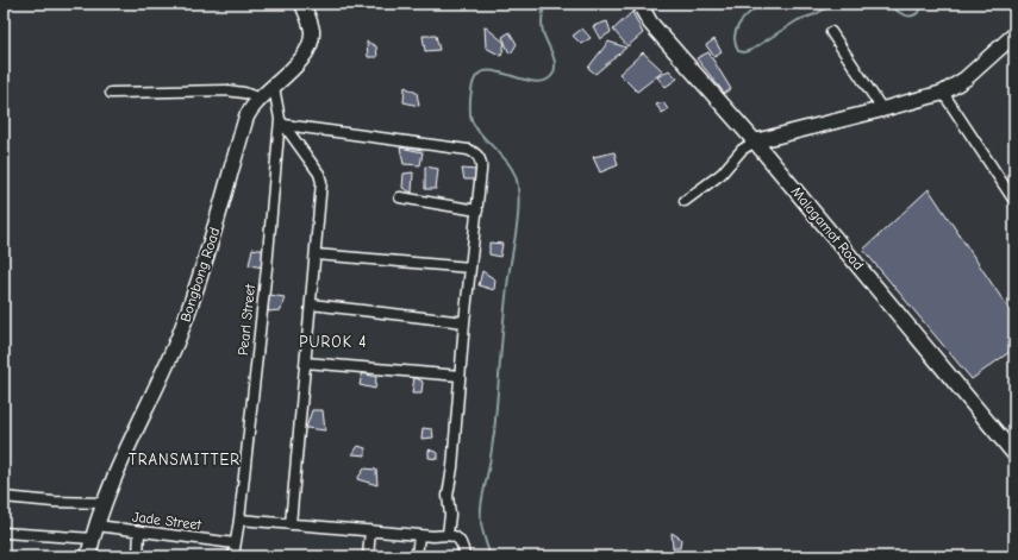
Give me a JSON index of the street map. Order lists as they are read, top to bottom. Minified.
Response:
{"streets":{"street":["Malagamot Road","Bongbong Road","Pearl Street","Jade Street"]},"crossings":[["Bongbong Road","Pearl Street"],["Bongbong Road","Jade Street"],["Pearl Street","Jade Street"]],"districts":["PUROK 4","TRANSMITTER"]}
